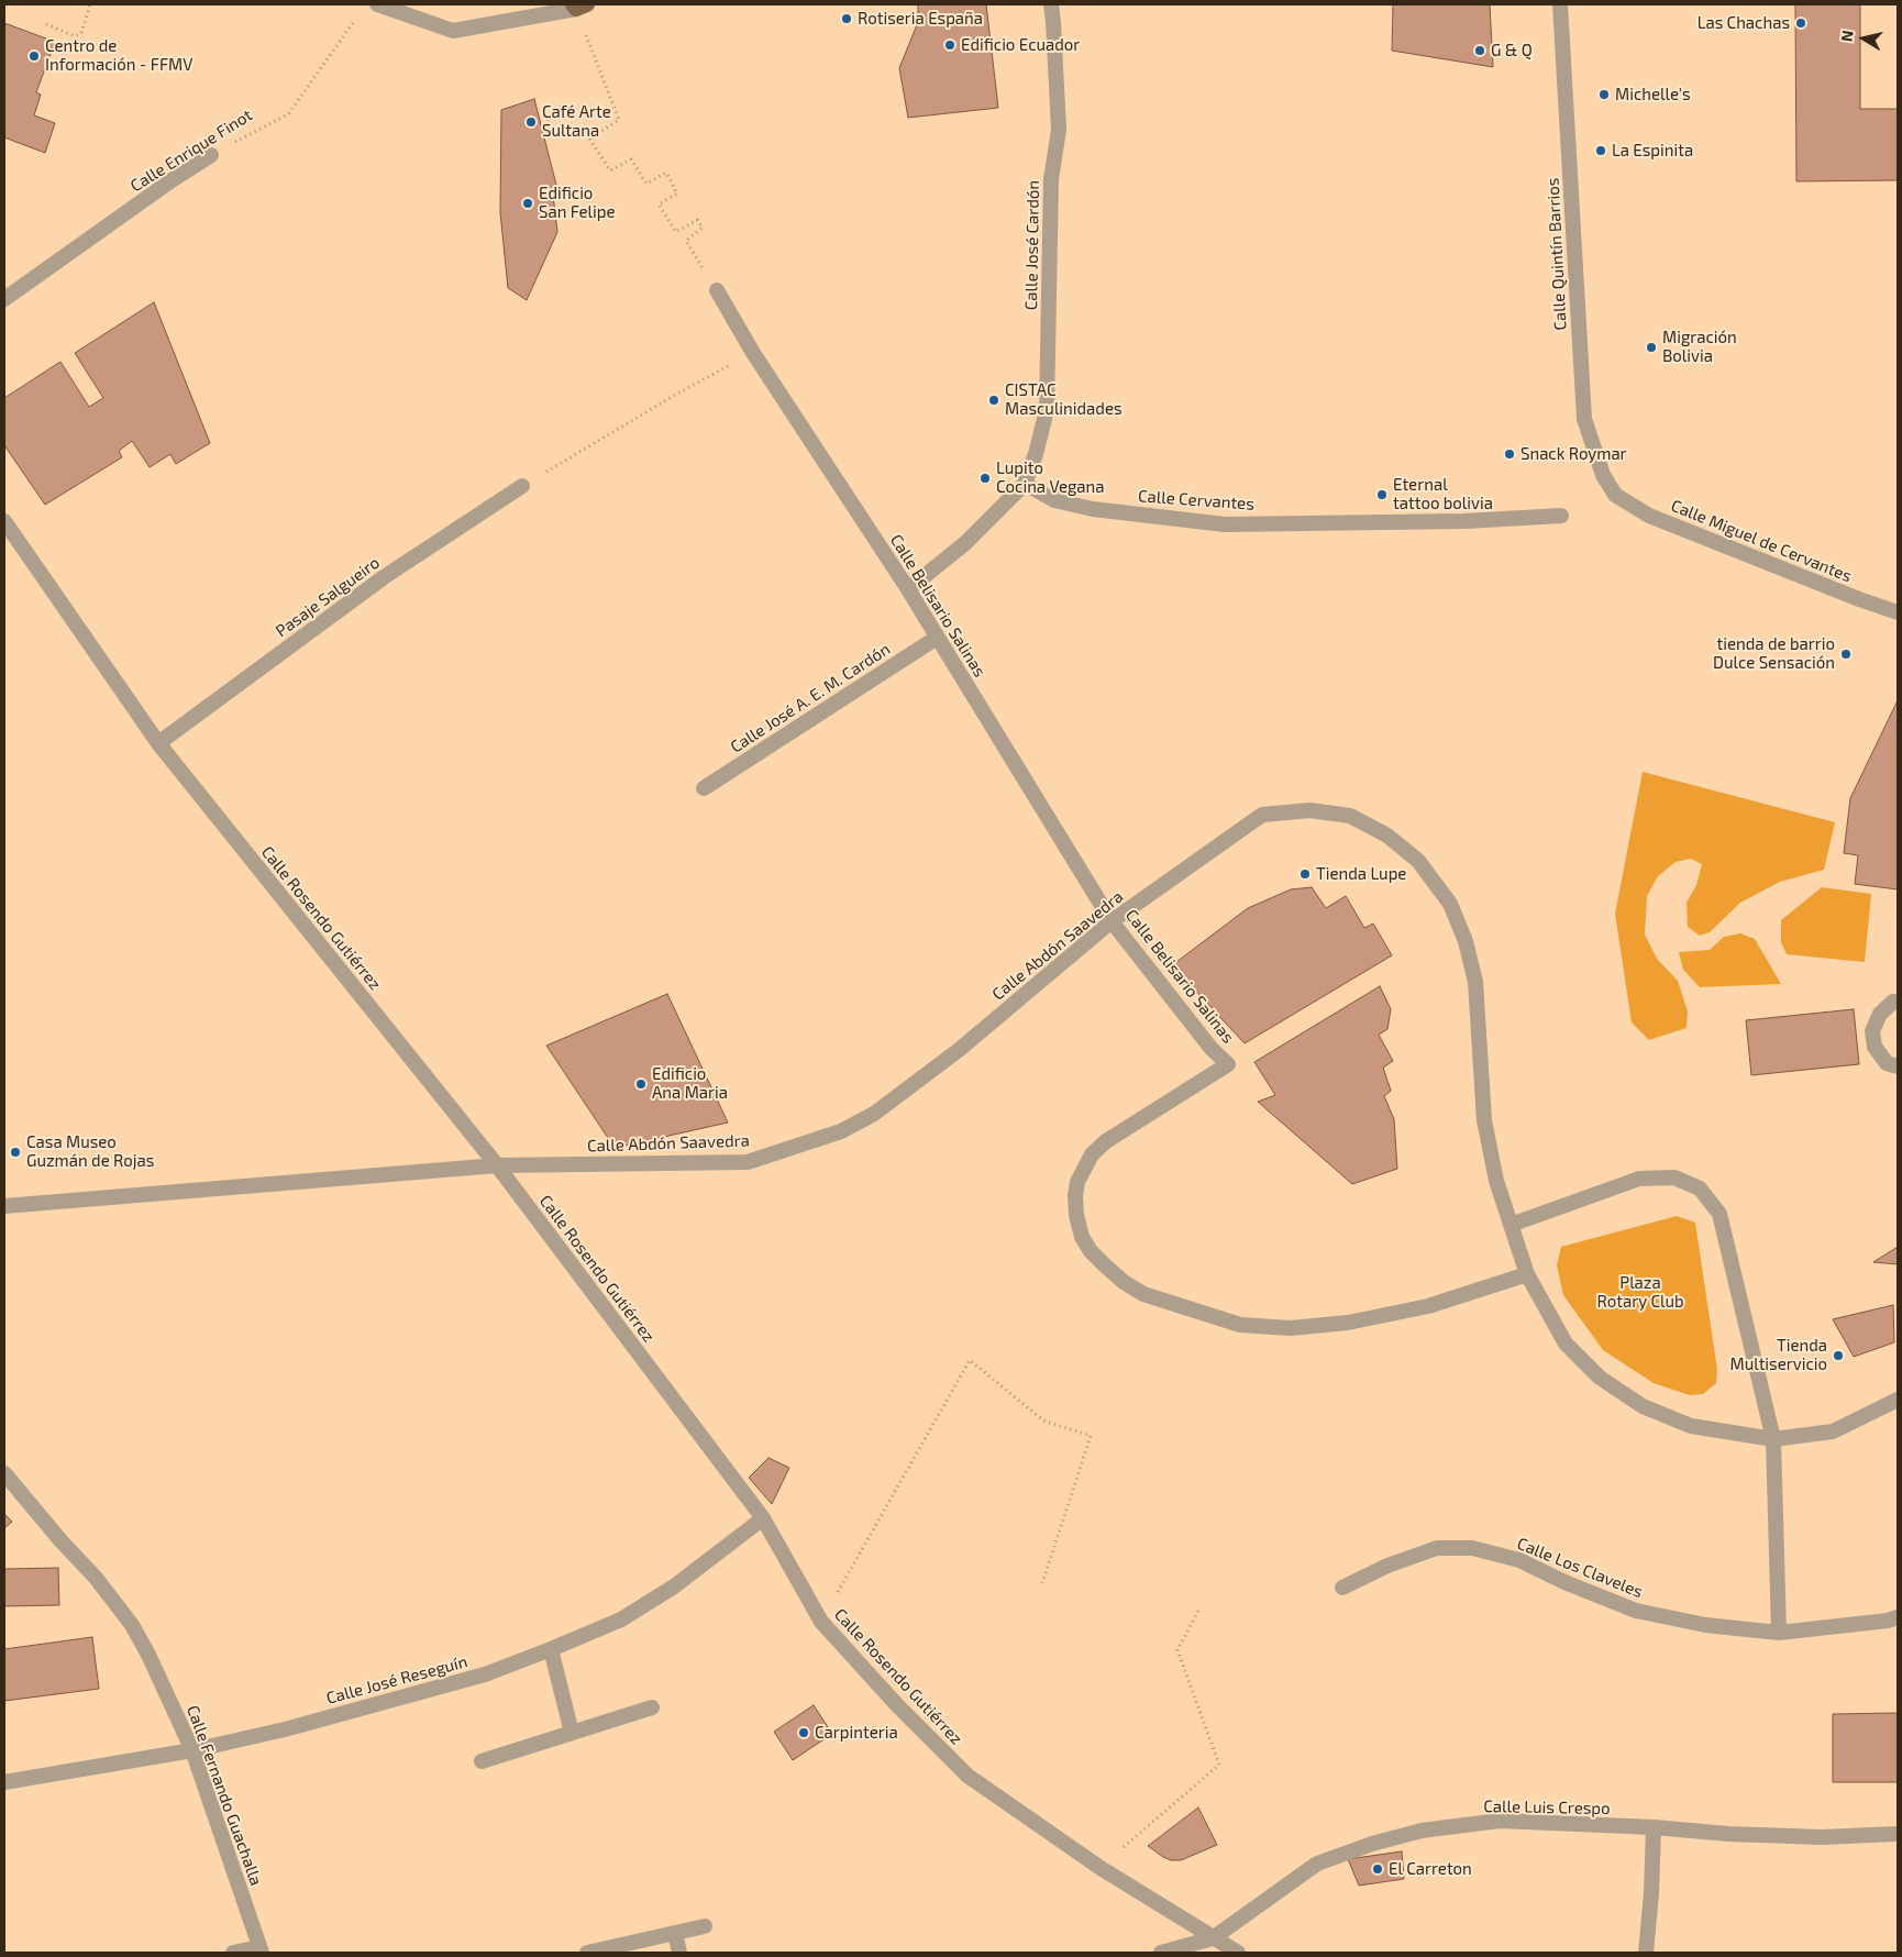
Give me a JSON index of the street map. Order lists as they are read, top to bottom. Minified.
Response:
{"streets":{"street":["Calle Enrique Finot","Calle José Cardón","Calle Quintín Barrios","Calle Cervantes","Calle Miguel de Cervantes","Pasaje Salgueiro","Calle Belisario Salinas","Calle José A. E. M. Cardón","Calle Rosendo Gutiérrez","Calle Abdón Saavedra","Calle Los Claveles","Calle José Reseguín","Calle Fernando Guachalla","Calle Luis Crespo"]},"crossings":[["Calle José Cardón","Calle Cervantes"],["Calle Quintín Barrios","Calle Miguel de Cervantes"],["Pasaje Salgueiro","Calle Rosendo Gutiérrez"],["Calle Belisario Salinas","Calle José A. E. M. Cardón"],["Calle Belisario Salinas","Calle Abdón Saavedra"],["Calle Rosendo Gutiérrez","Calle Abdón Saavedra"],["Calle Rosendo Gutiérrez","Calle José Reseguín"],["Calle Rosendo Gutiérrez","Calle Luis Crespo"],["Calle José Reseguín","Calle Fernando Guachalla"]],"parks":["Plaza Rotary Club"],"places":["Rotiseria España","Las Chachas","Edificio Ecuador","G & Q","Centro de Información - FFMV","Michelle's","Café Arte Sultana","La Espinita","Edificio San Felipe","Migración Bolivia","CISTAC Masculinidades","Snack Roymar","Lupito Cocina Vegana","Eternal tattoo bolivia","tienda de barrio Dulce Sensación","Tienda Lupe","Edificio Ana Maria","Casa Museo Guzmán de Rojas","Tienda Multiservicio","Carpinteria","El Carreton"],"north":"left"}
